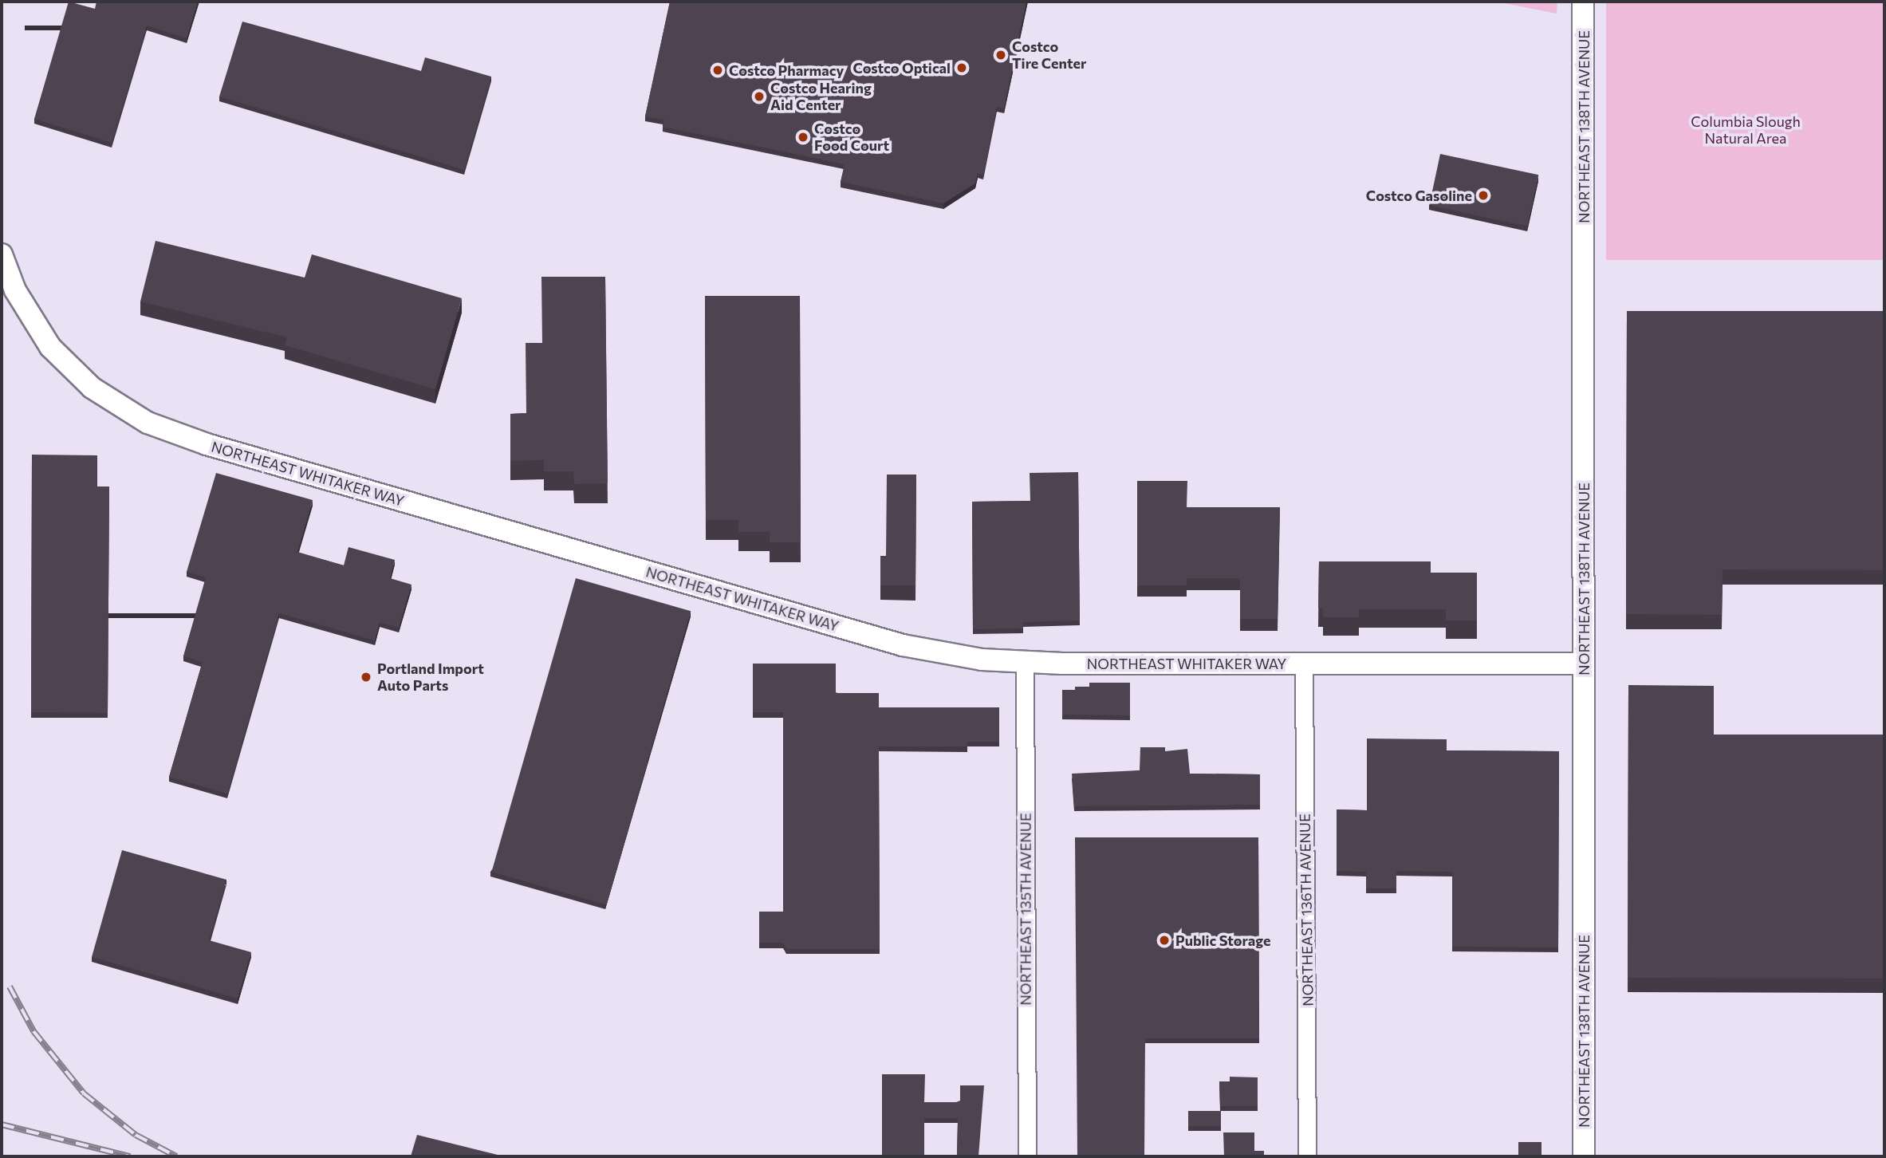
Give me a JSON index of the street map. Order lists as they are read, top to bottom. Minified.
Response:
{"streets":{"street":["NORTHEAST 138TH AVENUE","NORTHEAST WHITAKER WAY","NORTHEAST 135TH AVENUE","NORTHEAST 136TH AVENUE"]},"crossings":[["NORTHEAST 138TH AVENUE","NORTHEAST WHITAKER WAY"],["NORTHEAST WHITAKER WAY","NORTHEAST 135TH AVENUE"],["NORTHEAST WHITAKER WAY","NORTHEAST 136TH AVENUE"]],"parks":["Columbia Slough Natural Area"],"places":["Costco Tire Center","Costco Optical","Costco Pharmacy","Costco Hearing Aid Center","Costco Food Court","Costco Gasoline","Portland Import Auto Parts","Public Storage"]}
